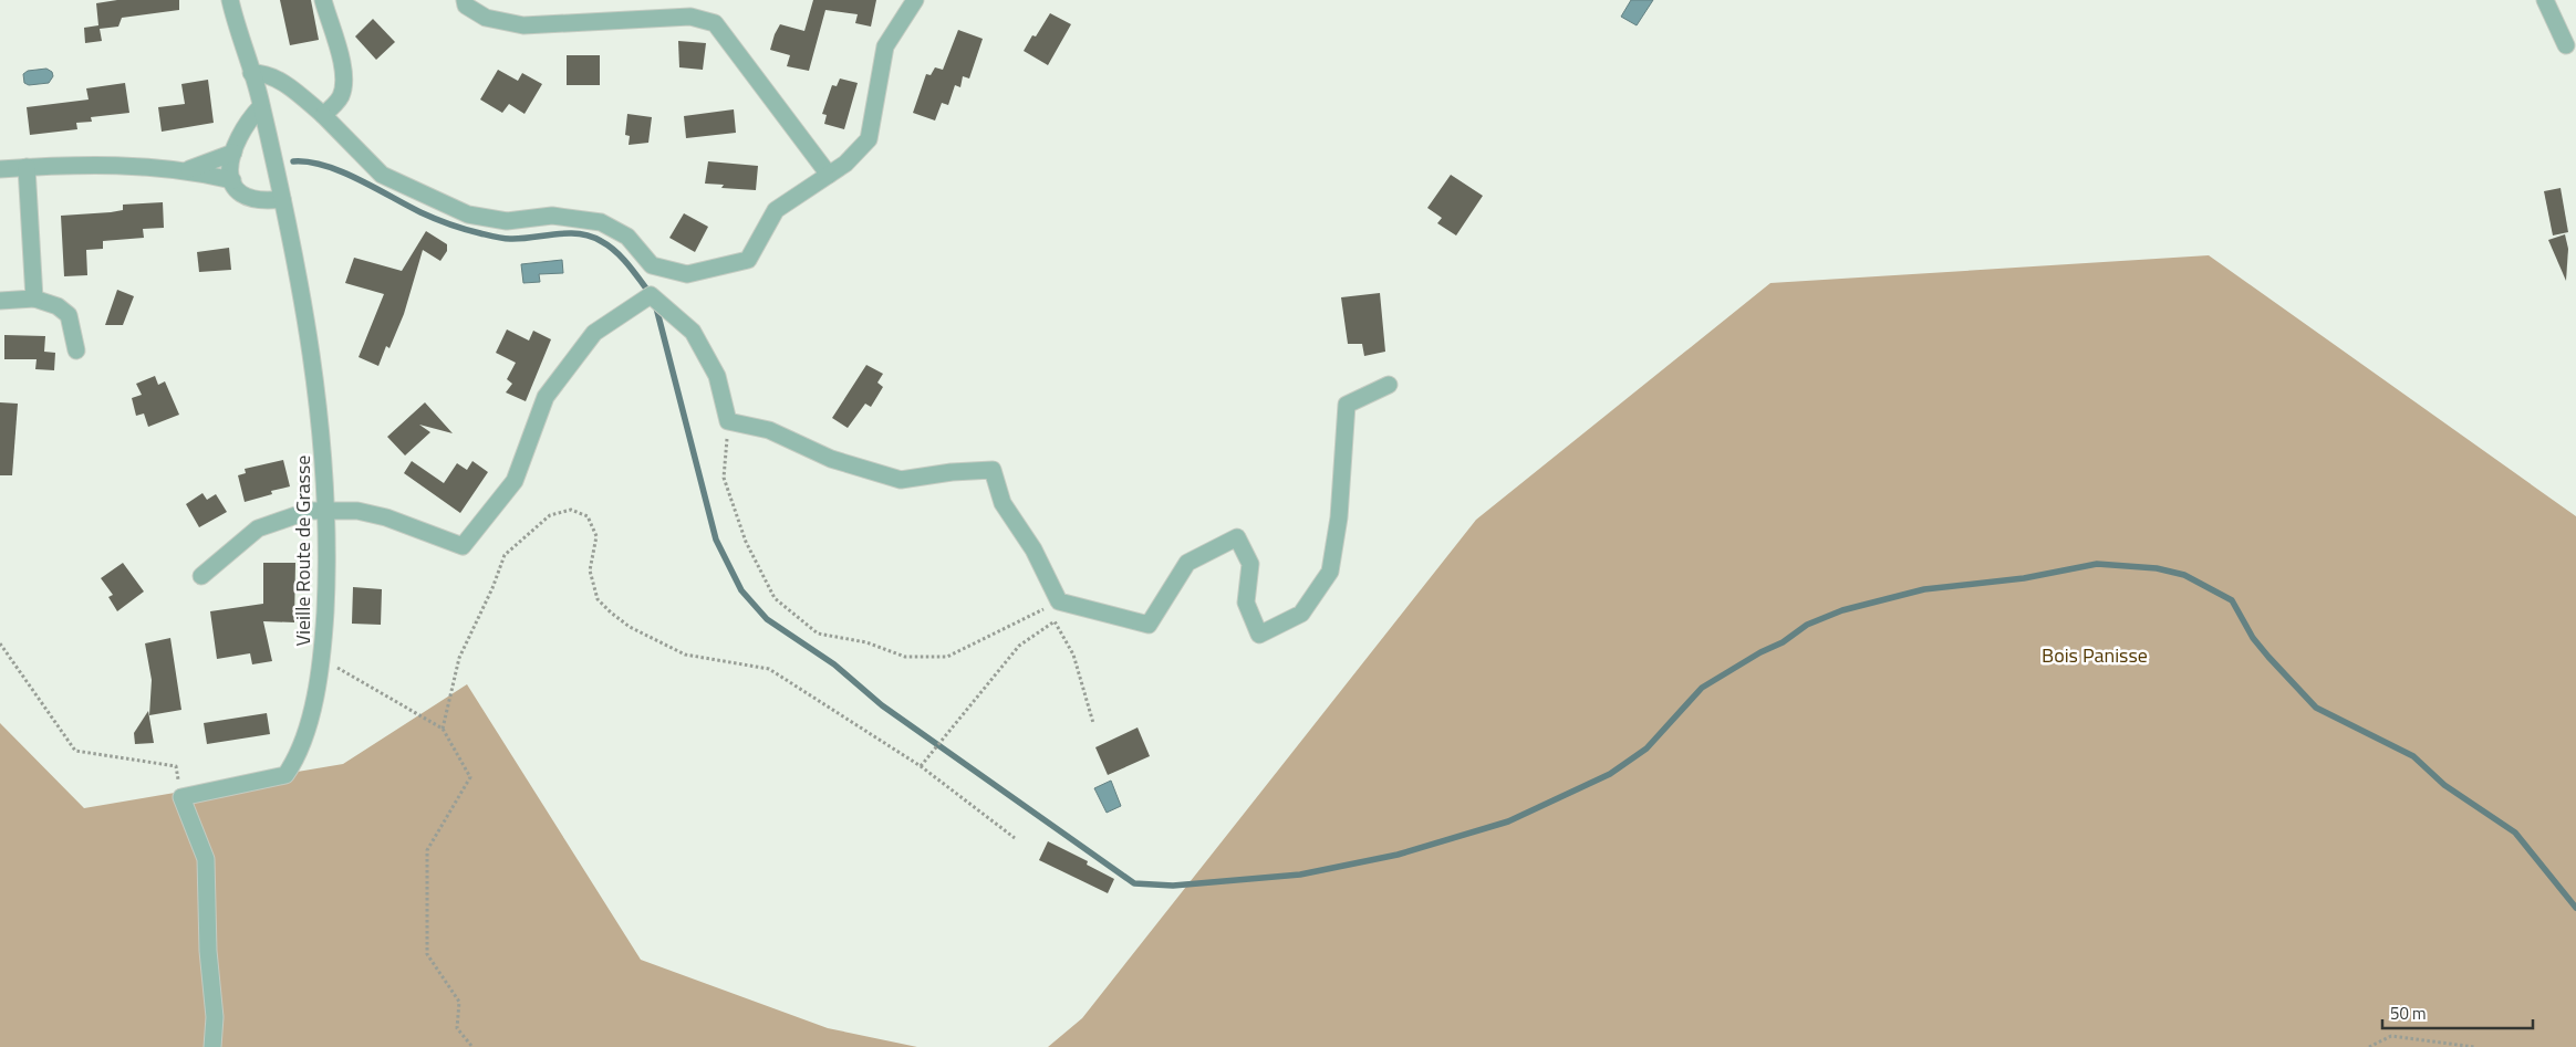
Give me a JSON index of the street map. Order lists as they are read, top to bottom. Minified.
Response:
{"streets":{"street":["Vieille Route de Grasse"]},"parks":["Bois Panisse"],"scale_bar":"50 m"}
